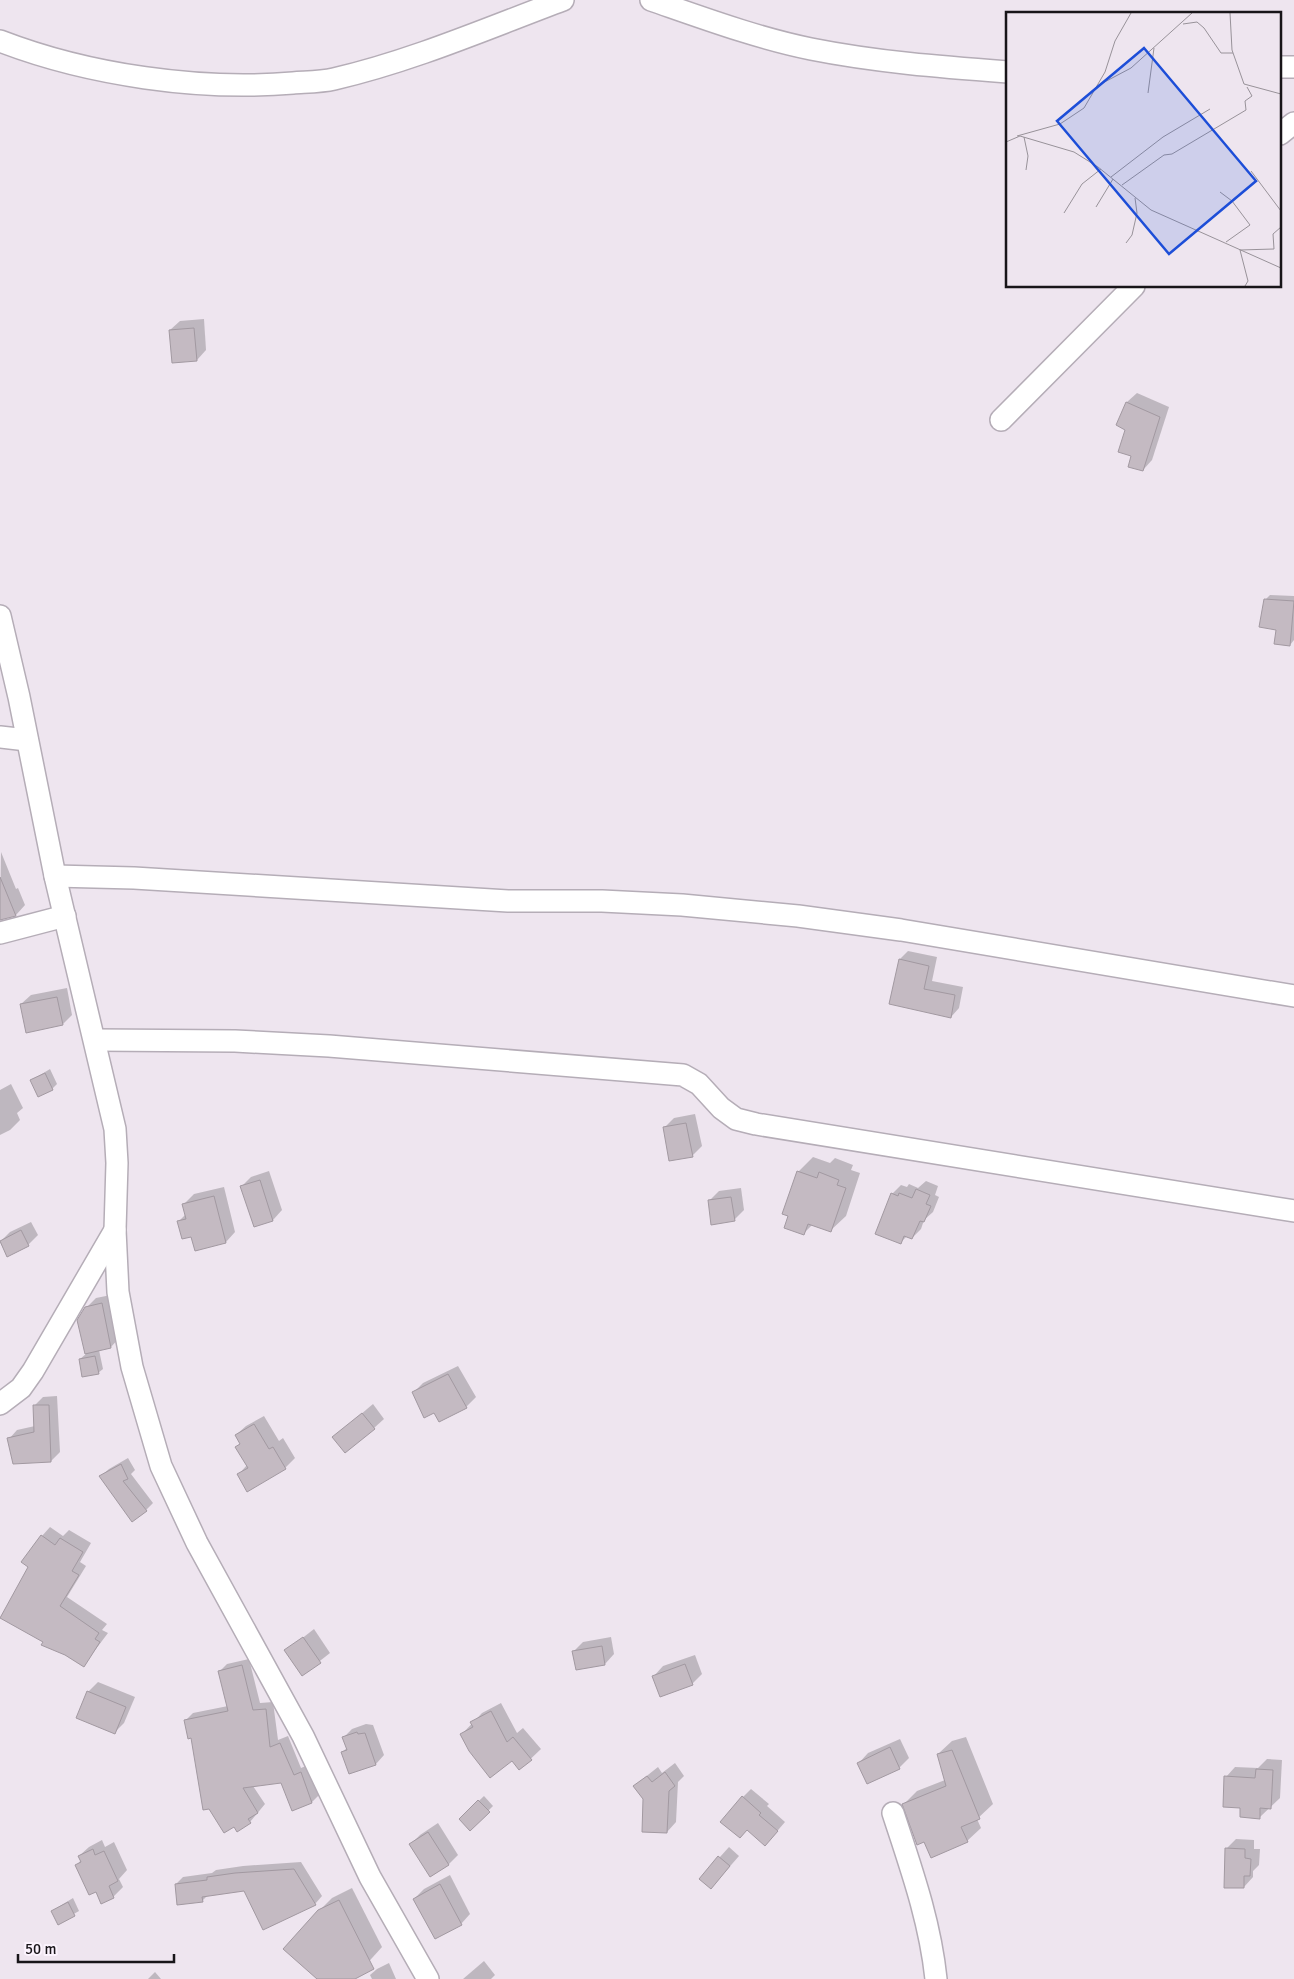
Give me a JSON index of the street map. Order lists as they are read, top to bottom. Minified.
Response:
{"scale_bar":"50 m"}
